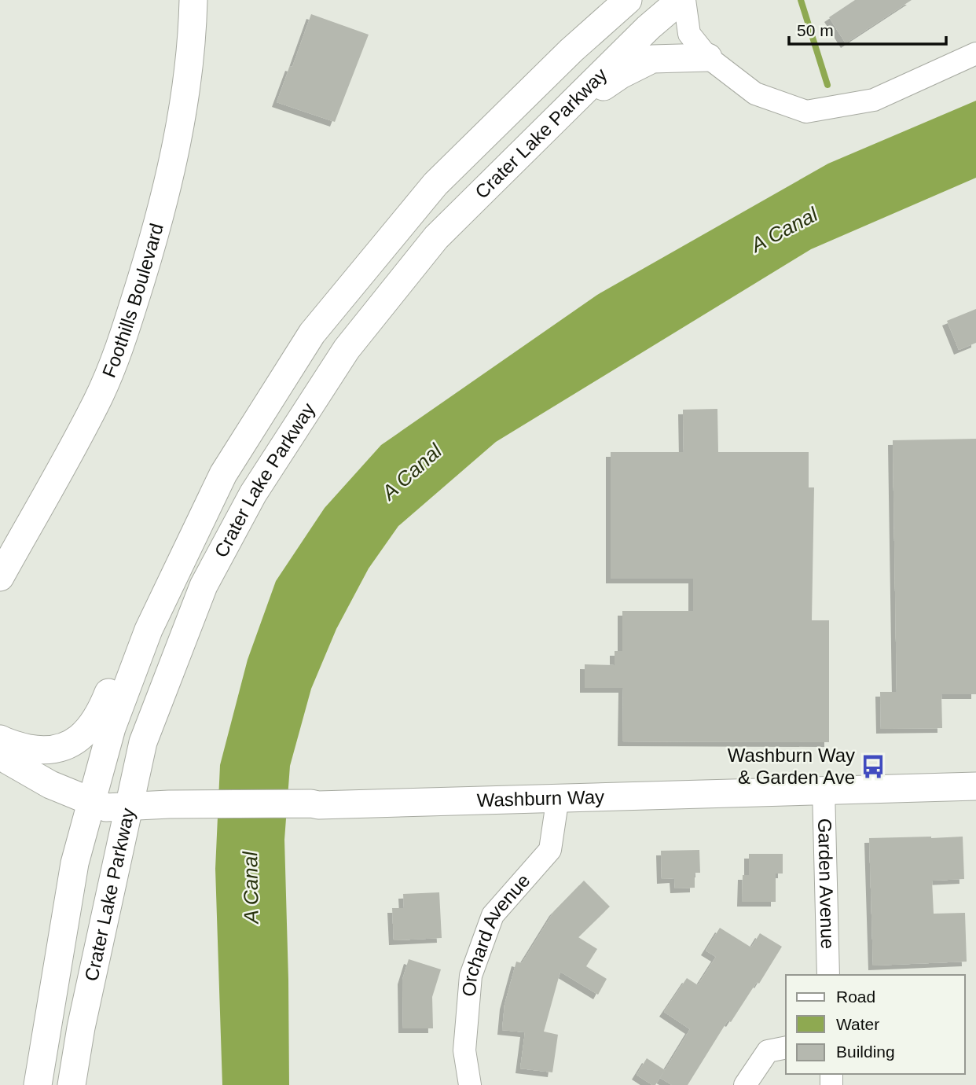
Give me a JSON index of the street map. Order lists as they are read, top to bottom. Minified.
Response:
{"streets":{"main road":["Crater Lake Parkway","Foothills Boulevard","Washburn Way"],"street":["Garden Avenue","Orchard Avenue"]},"crossings":[["Crater Lake Parkway","Washburn Way"],["Washburn Way","Garden Avenue"],["Washburn Way","Orchard Avenue"]],"water":["A Canal"],"places":{"bus stop":["Washburn Way & Garden Ave"]},"legend":["Road","Water","Building"],"scale_bar":"50 m"}
